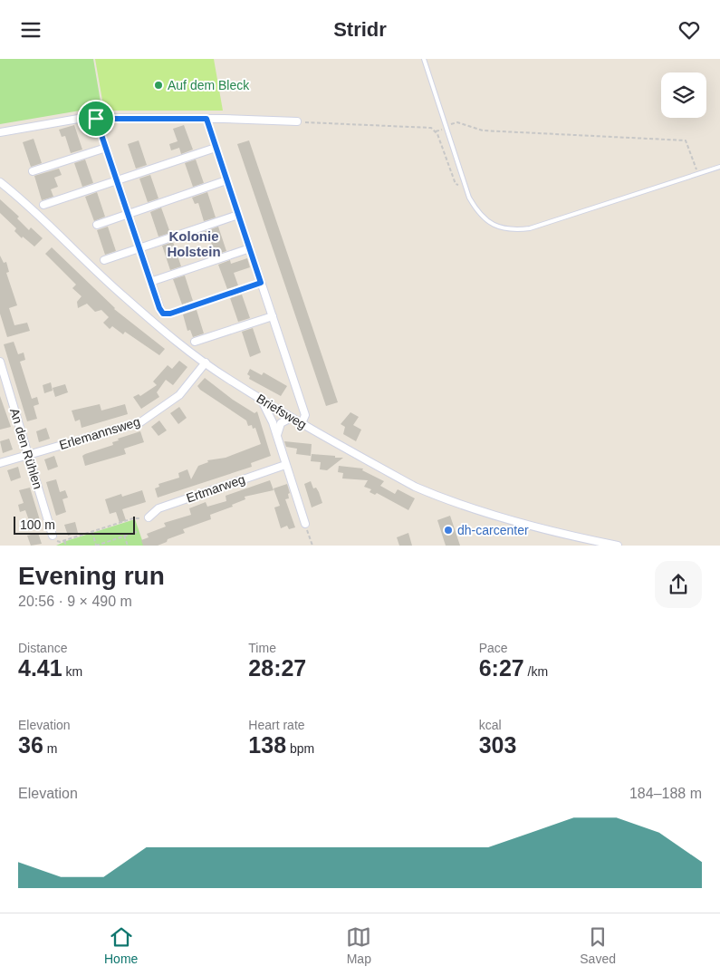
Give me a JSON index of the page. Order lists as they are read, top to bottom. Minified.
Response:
{"streets":{"street":["Briefsweg","Erlemannsweg","An den Rühlen","Ertmarweg"]},"crossings":[["Briefsweg","Erlemannsweg"],["Erlemannsweg","An den Rühlen"]],"districts":["Kolonie Holstein"],"places":["Auf dem Bleck","dh-carcenter"],"scale_bar":"100 m","page":{"header":"Stridr","scale":"100 m","heading":["Evening run","20:56 · 9 × 490 m"],"stats":[["Distance","4.41 km"],["Time","28:27"],["Pace","6:27 /km"],["Elevation","36 m"],["Heart rate","138 bpm"],["kcal","303"]],"chart":["Elevation","184–188 m"],"tabs":["Home","Map","Saved"]}}
